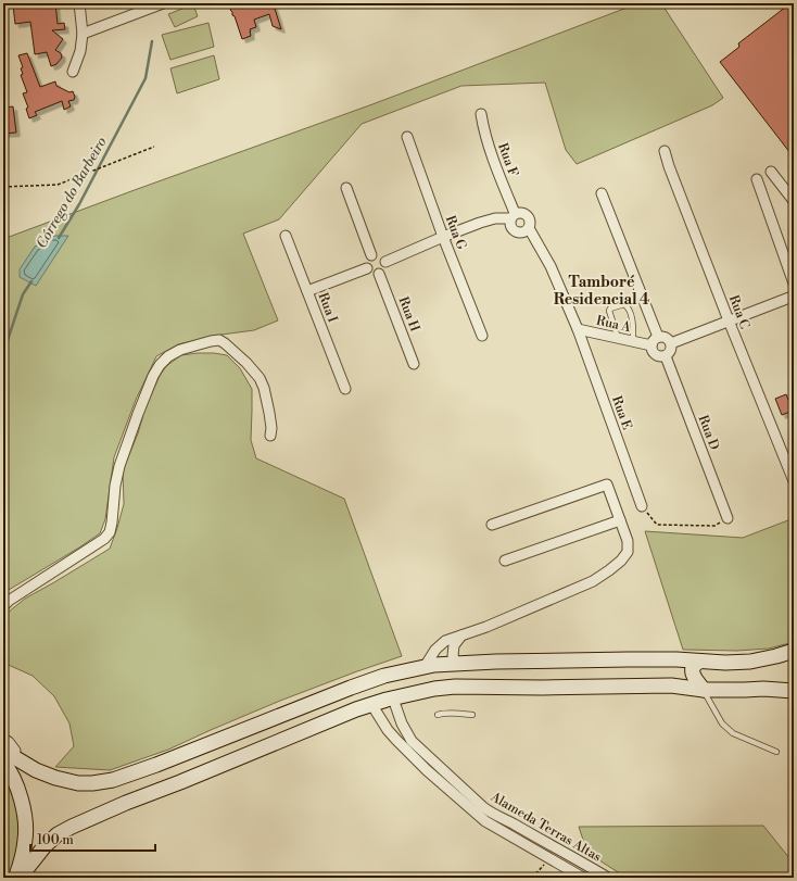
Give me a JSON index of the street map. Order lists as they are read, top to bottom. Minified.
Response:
{"streets":{"street":["Rua F","Rua G","Rua I","Rua C","Rua H","Rua A","Rua E","Rua D","Alameda Terras Altas"]},"crossings":[["Rua F","Rua A"],["Rua A","Rua E"],["Rua A","Rua D"]],"districts":["Tamboré Residencial 4"],"water":["Córrego do Barbeiro"],"scale_bar":"100 m"}
